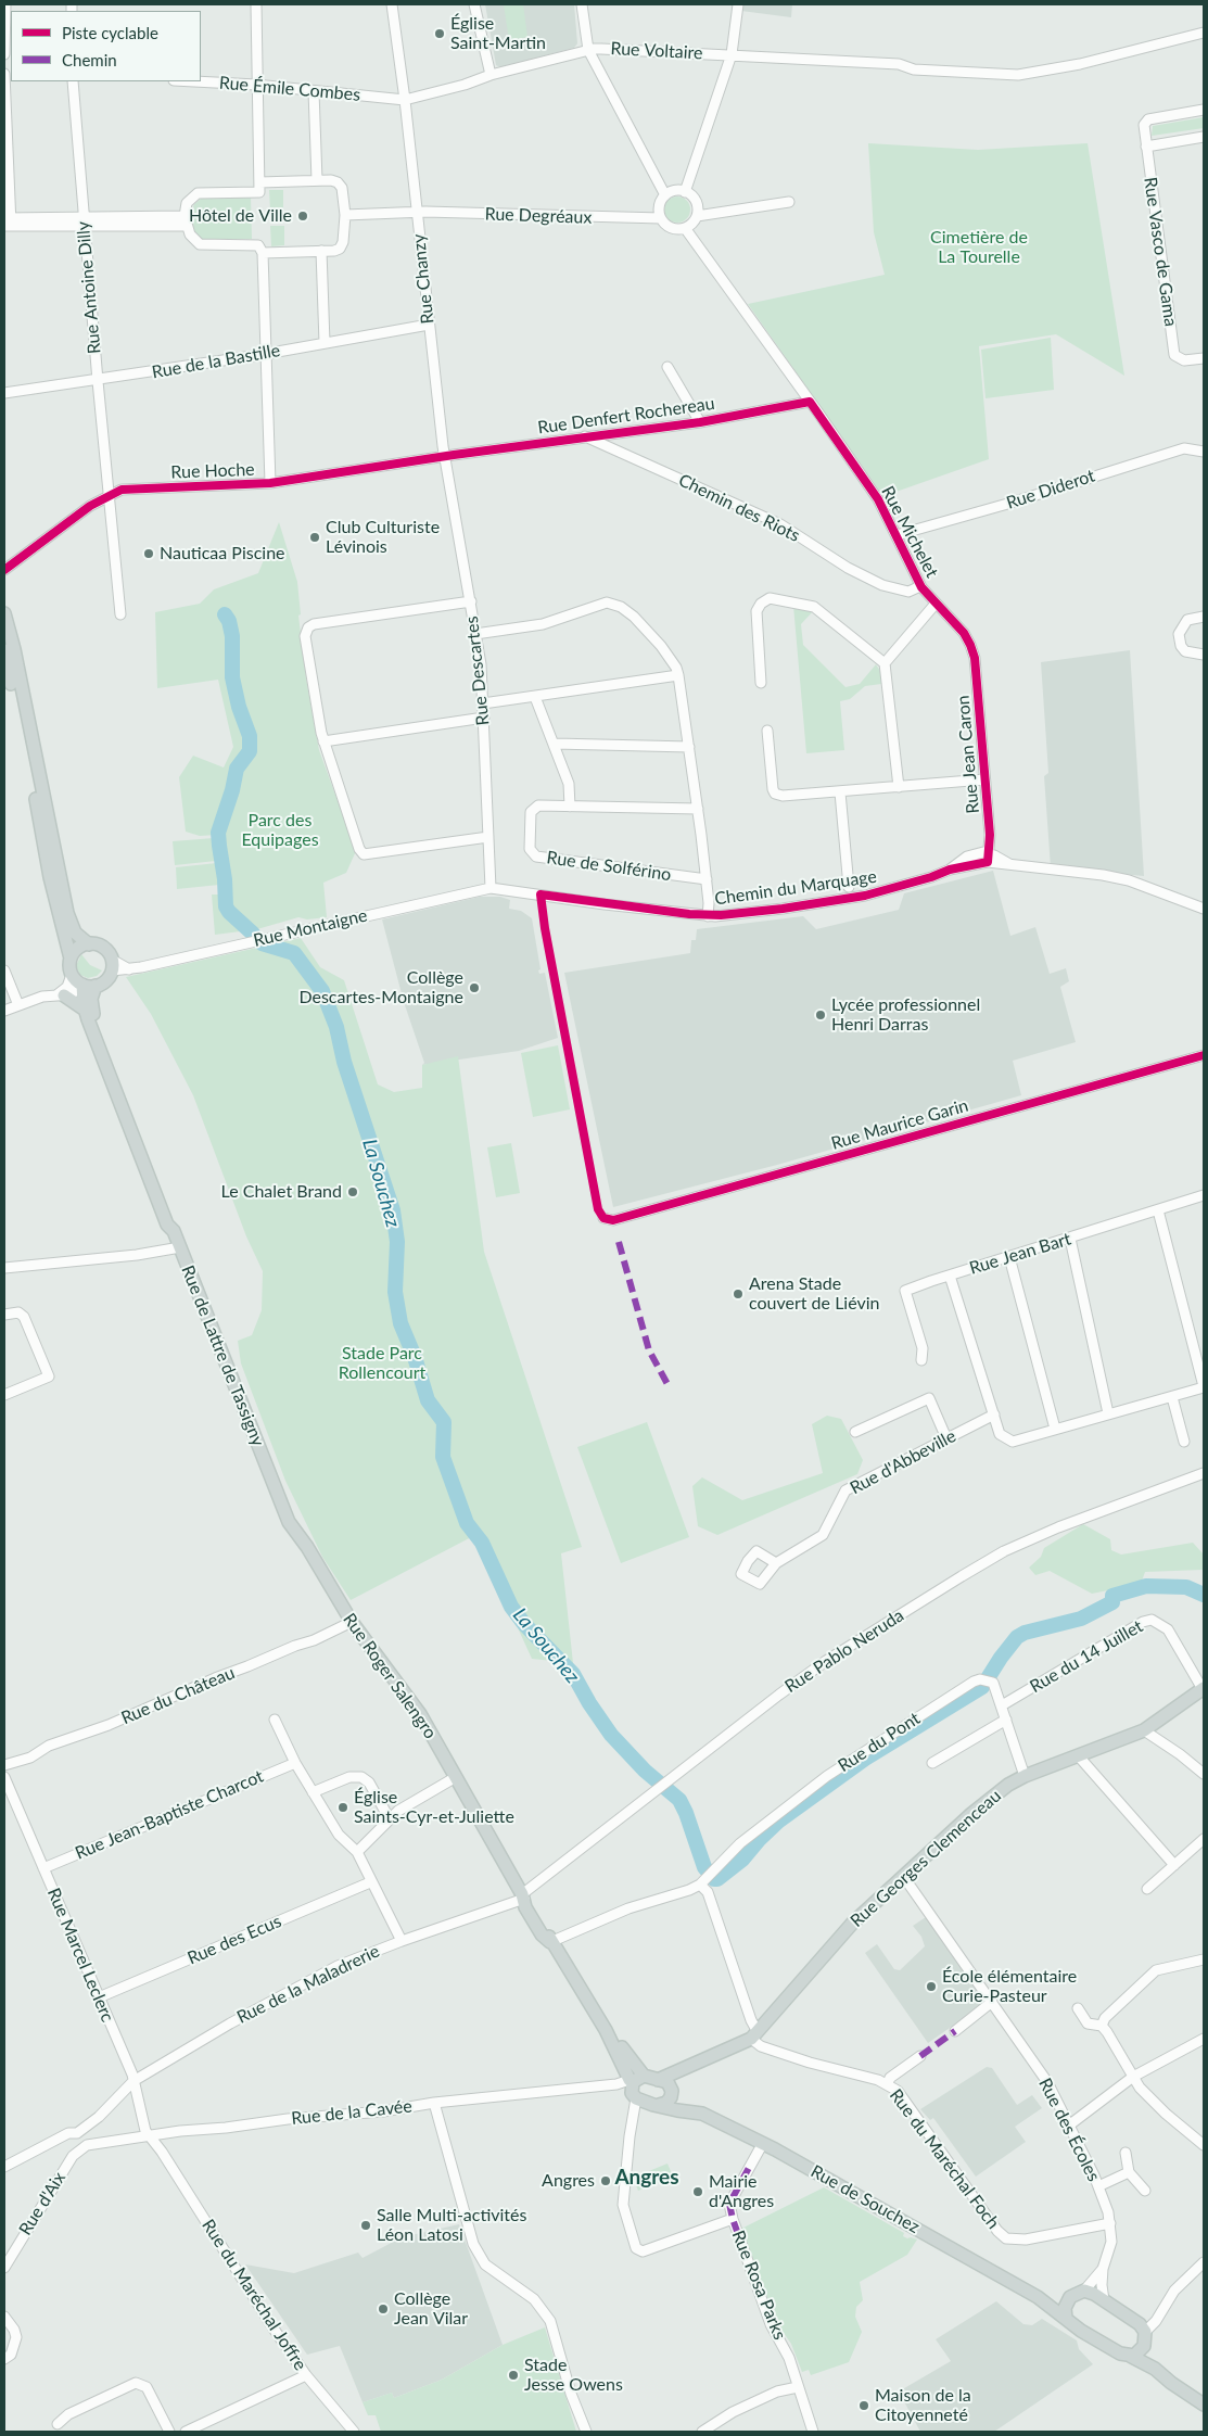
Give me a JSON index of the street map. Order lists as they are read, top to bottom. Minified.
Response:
{"streets":{"main road":["Rue de Lattre de Tassigny","Rue Roger Salengro","Rue Georges Clemenceau","Rue de Souchez"],"street":["Rue Voltaire","Rue Émile Combes","Rue Degréaux","Rue Vasco de Gama","Rue Chanzy","Rue Antoine Dilly","Rue de la Bastille","Rue Denfert Rochereau","Rue Hoche","Rue Diderot","Chemin des Riots","Rue Michelet","Rue Descartes","Rue Jean Caron","Rue de Solférino","Chemin du Marquage","Rue Montaigne","Rue Maurice Garin","Rue Jean Bart","Rue d'Abbeville","Rue Pablo Neruda","Rue du 14 Juillet","Rue du Château","Rue du Pont","Rue Jean-Baptiste Charcot","Rue des Ecus","Rue Marcel Leclerc","Rue de la Maladrerie","Rue de la Cavée","Rue des Écoles","Rue du Maréchal Foch","Rue d'Aix","Rue Rosa Parks","Rue du Maréchal Joffre"]},"crossings":[["Rue Voltaire","Rue Émile Combes"],["Rue Voltaire","Rue Chanzy"],["Rue Émile Combes","Rue Chanzy"],["Rue Degréaux","Rue Chanzy"],["Rue Degréaux","Rue Michelet"],["Rue Chanzy","Rue de la Bastille"],["Rue Chanzy","Rue Denfert Rochereau"],["Rue Chanzy","Rue Hoche"],["Rue Chanzy","Rue Descartes"],["Rue Antoine Dilly","Rue de la Bastille"],["Rue Antoine Dilly","Rue Hoche"],["Rue Denfert Rochereau","Rue Hoche"],["Rue Denfert Rochereau","Chemin des Riots"],["Rue Denfert Rochereau","Rue Michelet"],["Rue Denfert Rochereau","Rue Descartes"],["Rue Hoche","Rue Descartes"],["Rue Diderot","Rue Michelet"],["Chemin des Riots","Rue Michelet"],["Rue Michelet","Rue Jean Caron"],["Rue Descartes","Chemin du Marquage"],["Rue Descartes","Rue Montaigne"],["Rue Jean Caron","Chemin du Marquage"],["Chemin du Marquage","Rue Montaigne"],["Rue Montaigne","Rue de Lattre de Tassigny"],["Rue de Lattre de Tassigny","Rue Roger Salengro"],["Rue Pablo Neruda","Rue Roger Salengro"],["Rue Pablo Neruda","Rue de la Maladrerie"],["Rue du 14 Juillet","Rue du Pont"],["Rue du 14 Juillet","Rue Georges Clemenceau"],["Rue Roger Salengro","Rue du Château"],["Rue Roger Salengro","Rue de la Maladrerie"],["Rue Roger Salengro","Rue de la Cavée"],["Rue Roger Salengro","Rue de Souchez"],["Rue du Pont","Rue Georges Clemenceau"],["Rue Jean-Baptiste Charcot","Rue Marcel Leclerc"],["Rue Georges Clemenceau","Rue des Écoles"],["Rue Georges Clemenceau","Rue du Maréchal Foch"],["Rue Georges Clemenceau","Rue de Souchez"],["Rue des Ecus","Rue Marcel Leclerc"],["Rue Marcel Leclerc","Rue de la Maladrerie"],["Rue Marcel Leclerc","Rue de la Cavée"],["Rue Marcel Leclerc","Rue du Maréchal Joffre"],["Rue de la Cavée","Rue de Souchez"],["Rue de la Cavée","Rue d'Aix"],["Rue de la Cavée","Rue du Maréchal Joffre"],["Rue des Écoles","Rue du Maréchal Foch"],["Rue de Souchez","Rue Rosa Parks"]],"districts":["Angres"],"water":["La Souchez"],"parks":["Cimetière de La Tourelle","Parc des Equipages","Stade Parc Rollencourt"],"places":["Église Saint-Martin","Hôtel de Ville","Club Culturiste Lévinois","Nauticaa Piscine","Collège Descartes-Montaigne","Lycée professionnel Henri Darras","Le Chalet Brand","Arena Stade couvert de Liévin","Église Saints-Cyr-et-Juliette","École élémentaire Curie-Pasteur","Angres","Mairie d'Angres","Salle Multi-activités Léon Latosi","Collège Jean Vilar","Stade Jesse Owens","Maison de la Citoyenneté"],"legend":["Piste cyclable","Chemin"]}
